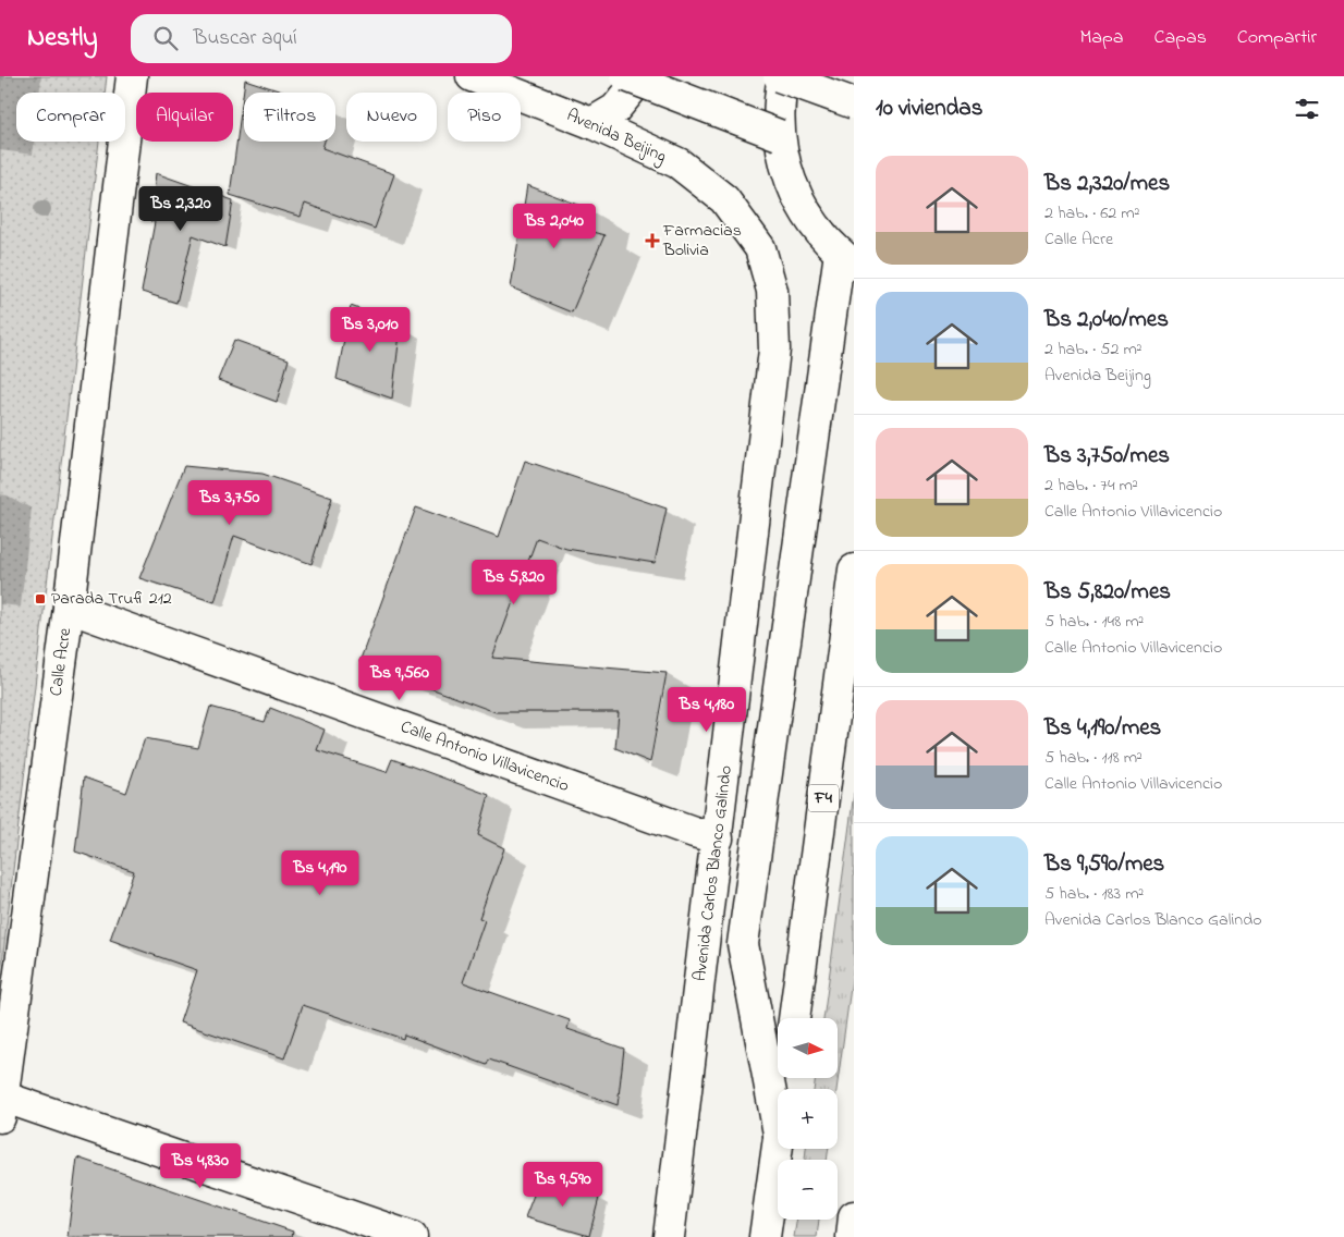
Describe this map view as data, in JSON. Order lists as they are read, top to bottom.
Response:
{
  "streets": {
    "main road": [
      "Avenida Beijing",
      "Calle Acre",
      "Calle Antonio Villavicencio",
      "F4",
      "Avenida Carlos Blanco Galindo"
    ]
  },
  "crossings": [
    ["Avenida Beijing", "Avenida Carlos Blanco Galindo"],
    ["Calle Acre", "Calle Antonio Villavicencio"],
    ["Calle Antonio Villavicencio", "Avenida Carlos Blanco Galindo"]
  ],
  "places": {
    "health": ["Farmacias Bolivia"],
    "transit": ["Parada Trufi 212"]
  },
  "north": "right",
  "page": {
    "header": "Nestly",
    "search": "Buscar aquí",
    "nav": ["Mapa", "Capas", "Compartir"],
    "heading": "10 viviendas",
    "chip": [
      "Comprar",
      "Alquilar",
      "Filtros",
      "Nuevo",
      "Piso"
    ],
    "list": [
      {
        "name": "Bs 2,320/mes",
        "note": "2 hab. · 62 m² · Calle Acre"
      },
      {
        "name": "Bs 2,040/mes",
        "note": "2 hab. · 52 m² · Avenida Beijing"
      },
      {
        "name": "Bs 3,750/mes",
        "note": "2 hab. · 74 m² · Calle Antonio Villavicencio"
      },
      {
        "name": "Bs 5,820/mes",
        "note": "5 hab. · 148 m² · Calle Antonio Villavicencio"
      },
      {
        "name": "Bs 4,190/mes",
        "note": "5 hab. · 118 m² · Calle Antonio Villavicencio"
      },
      {
        "name": "Bs 9,590/mes",
        "note": "5 hab. · 183 m² · Avenida Carlos Blanco Galindo"
      }
    ],
    "price": [
      "Bs 2,320",
      "Bs 2,040",
      "Bs 3,010",
      "Bs 3,750",
      "Bs 5,820",
      "Bs 9,560",
      "Bs 4,180",
      "Bs 4,190",
      "Bs 4,830",
      "Bs 9,590"
    ],
    "map_buttons": ["+", "−"]
  }
}
